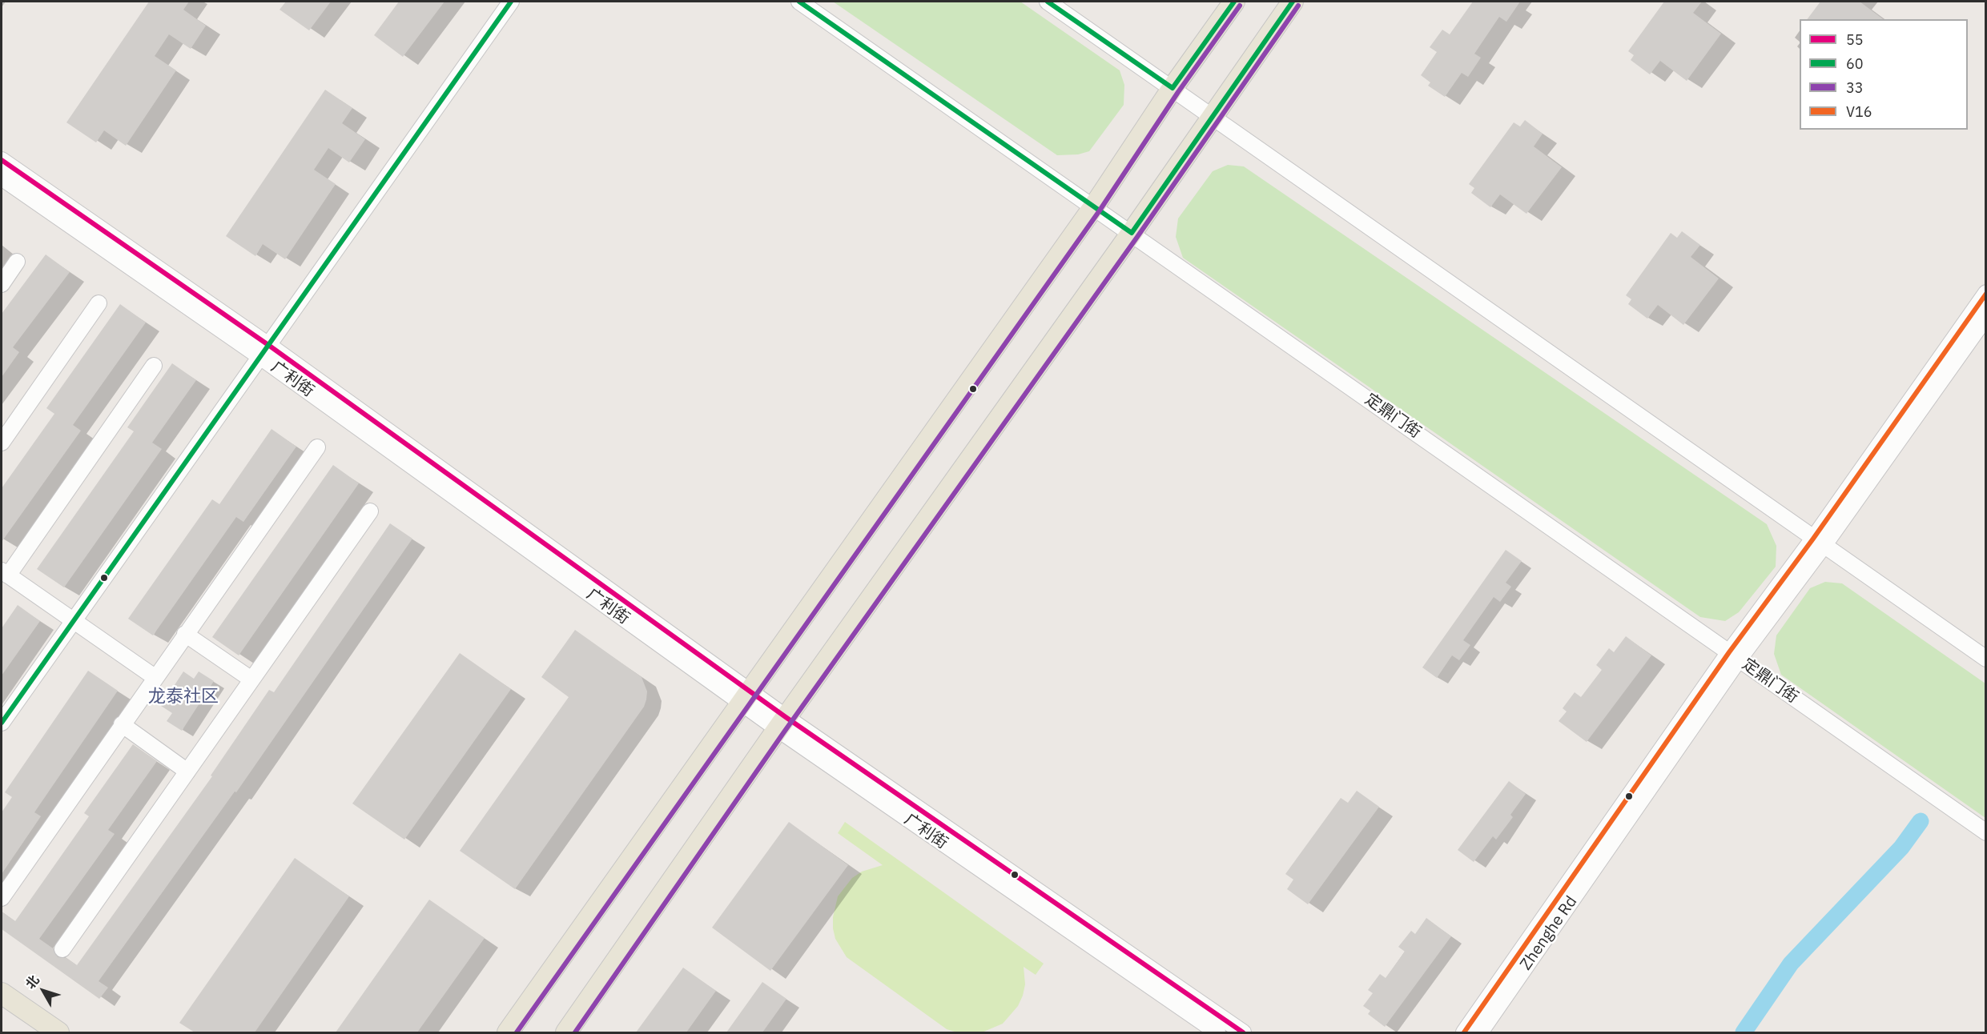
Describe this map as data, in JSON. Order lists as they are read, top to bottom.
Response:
{
  "streets": {
    "street": ["广利街", "定鼎门街", "Zhenghe Rd"]
  },
  "crossings": [
    ["定鼎门街", "Zhenghe Rd"]
  ],
  "districts": ["龙泰社区"],
  "lines": [
    "transit line 60",
    "transit line 33",
    "transit line 55",
    "transit line V16"
  ],
  "legend": [
    "55",
    "60",
    "33",
    "V16"
  ],
  "north": "top left"
}
